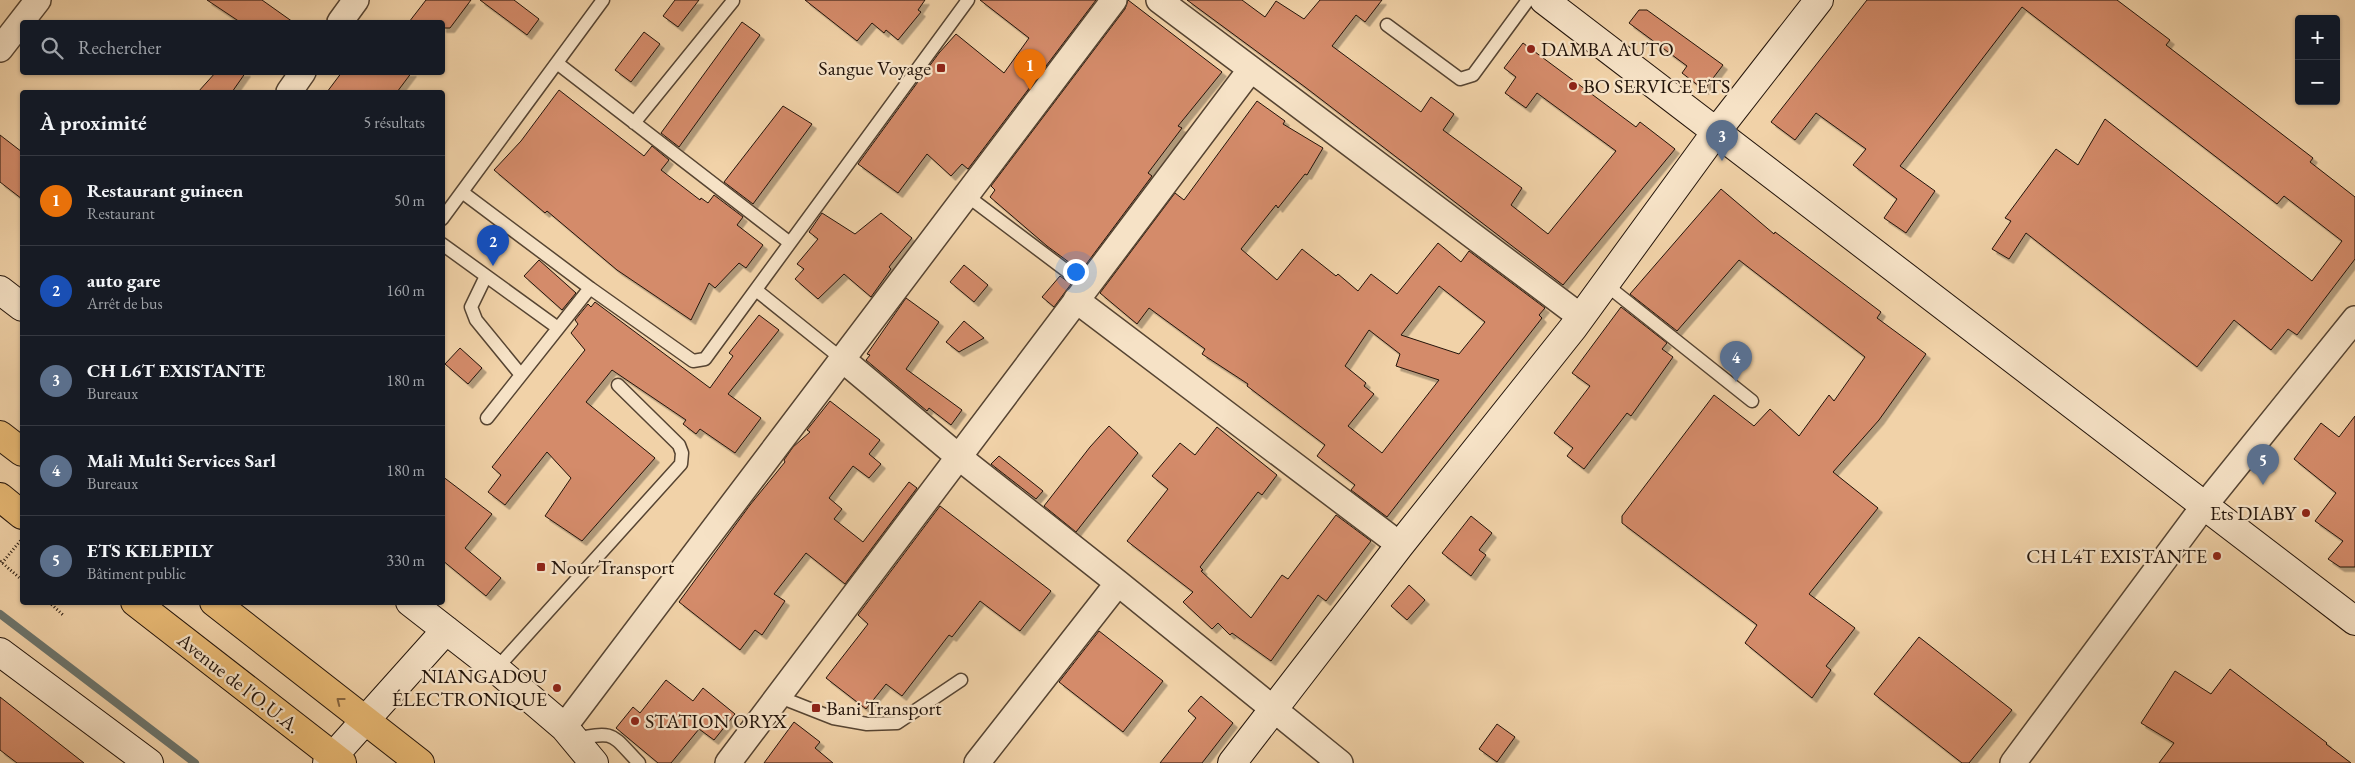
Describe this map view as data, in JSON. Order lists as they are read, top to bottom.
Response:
{
  "streets": {
    "highway": ["Avenue de l'O.U.A."]
  },
  "places": {
    "other": [
      "DAMBA AUTO",
      "BO SERVICE ETS",
      "Ets DIABY",
      "CH L4T EXISTANTE",
      "NIANGADOU ÉLECTRONIQUE",
      "STATION ORYX"
    ],
    "transit": ["Sangue Voyage", "Nour Transport", "Bani Transport"]
  },
  "page": {
    "map_buttons": ["+", "−"],
    "search": "Rechercher",
    "pins": [
      "1",
      "3",
      "2",
      "4",
      "5"
    ],
    "heading": ["À proximité", "5 résultats"],
    "list": [
      {
        "mark": "1",
        "name": "Restaurant guineen",
        "note": "Restaurant",
        "value": "50 m"
      },
      {
        "mark": "2",
        "name": "auto gare",
        "note": "Arrêt de bus",
        "value": "160 m"
      },
      {
        "mark": "3",
        "name": "CH L6T EXISTANTE",
        "note": "Bureaux",
        "value": "180 m"
      },
      {
        "mark": "4",
        "name": "Mali Multi Services Sarl",
        "note": "Bureaux",
        "value": "180 m"
      },
      {
        "mark": "5",
        "name": "ETS KELEPILY",
        "note": "Bâtiment public",
        "value": "330 m"
      }
    ]
  }
}
